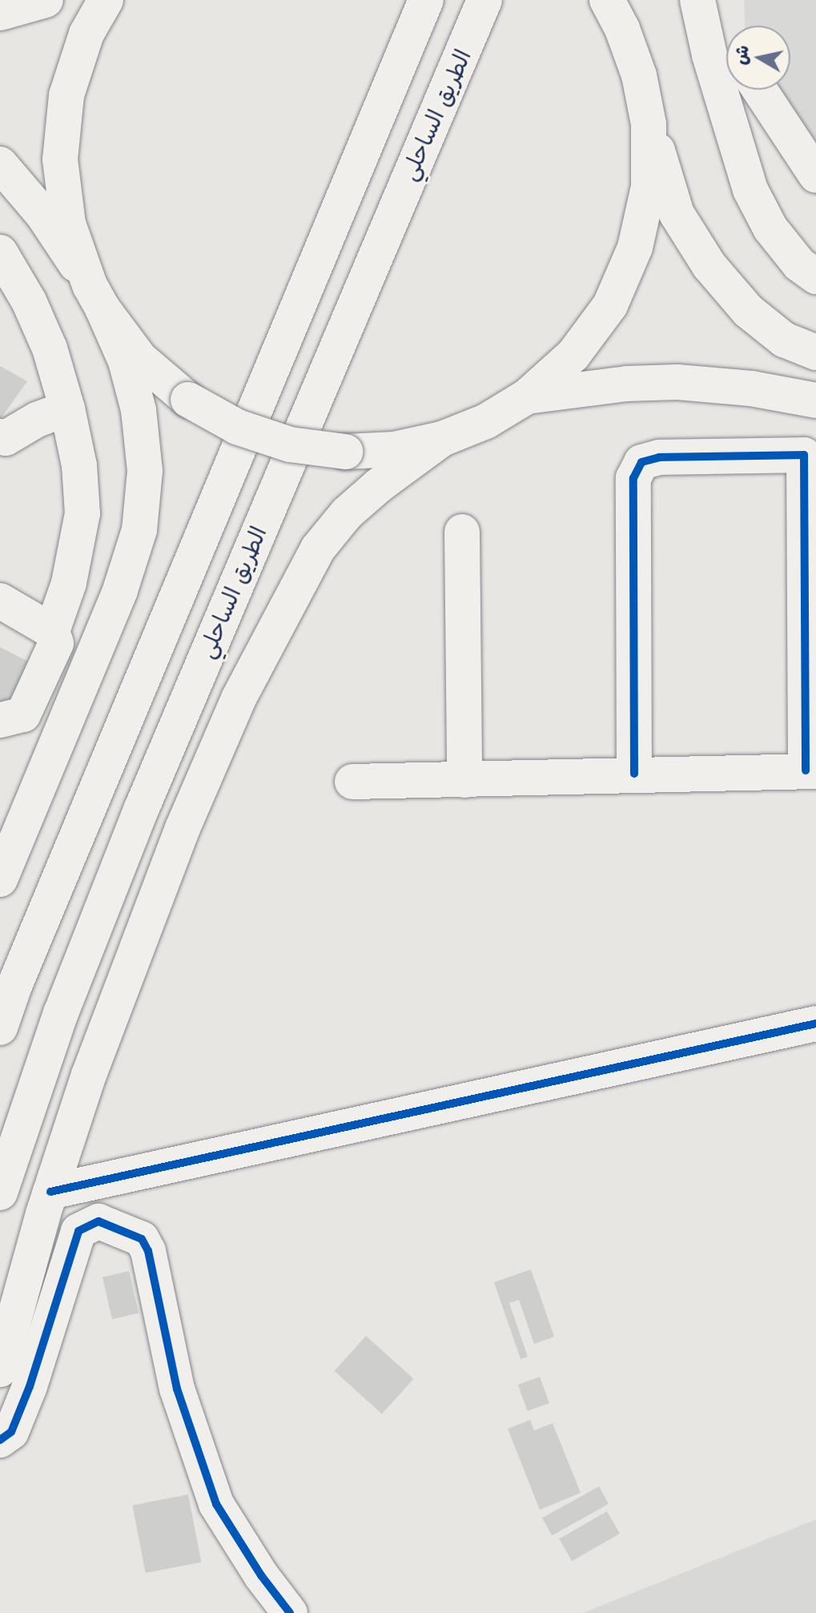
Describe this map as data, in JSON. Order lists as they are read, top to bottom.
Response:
{
  "streets": {
    "main road": ["الطريق الساحلي"]
  },
  "north": "left"
}
